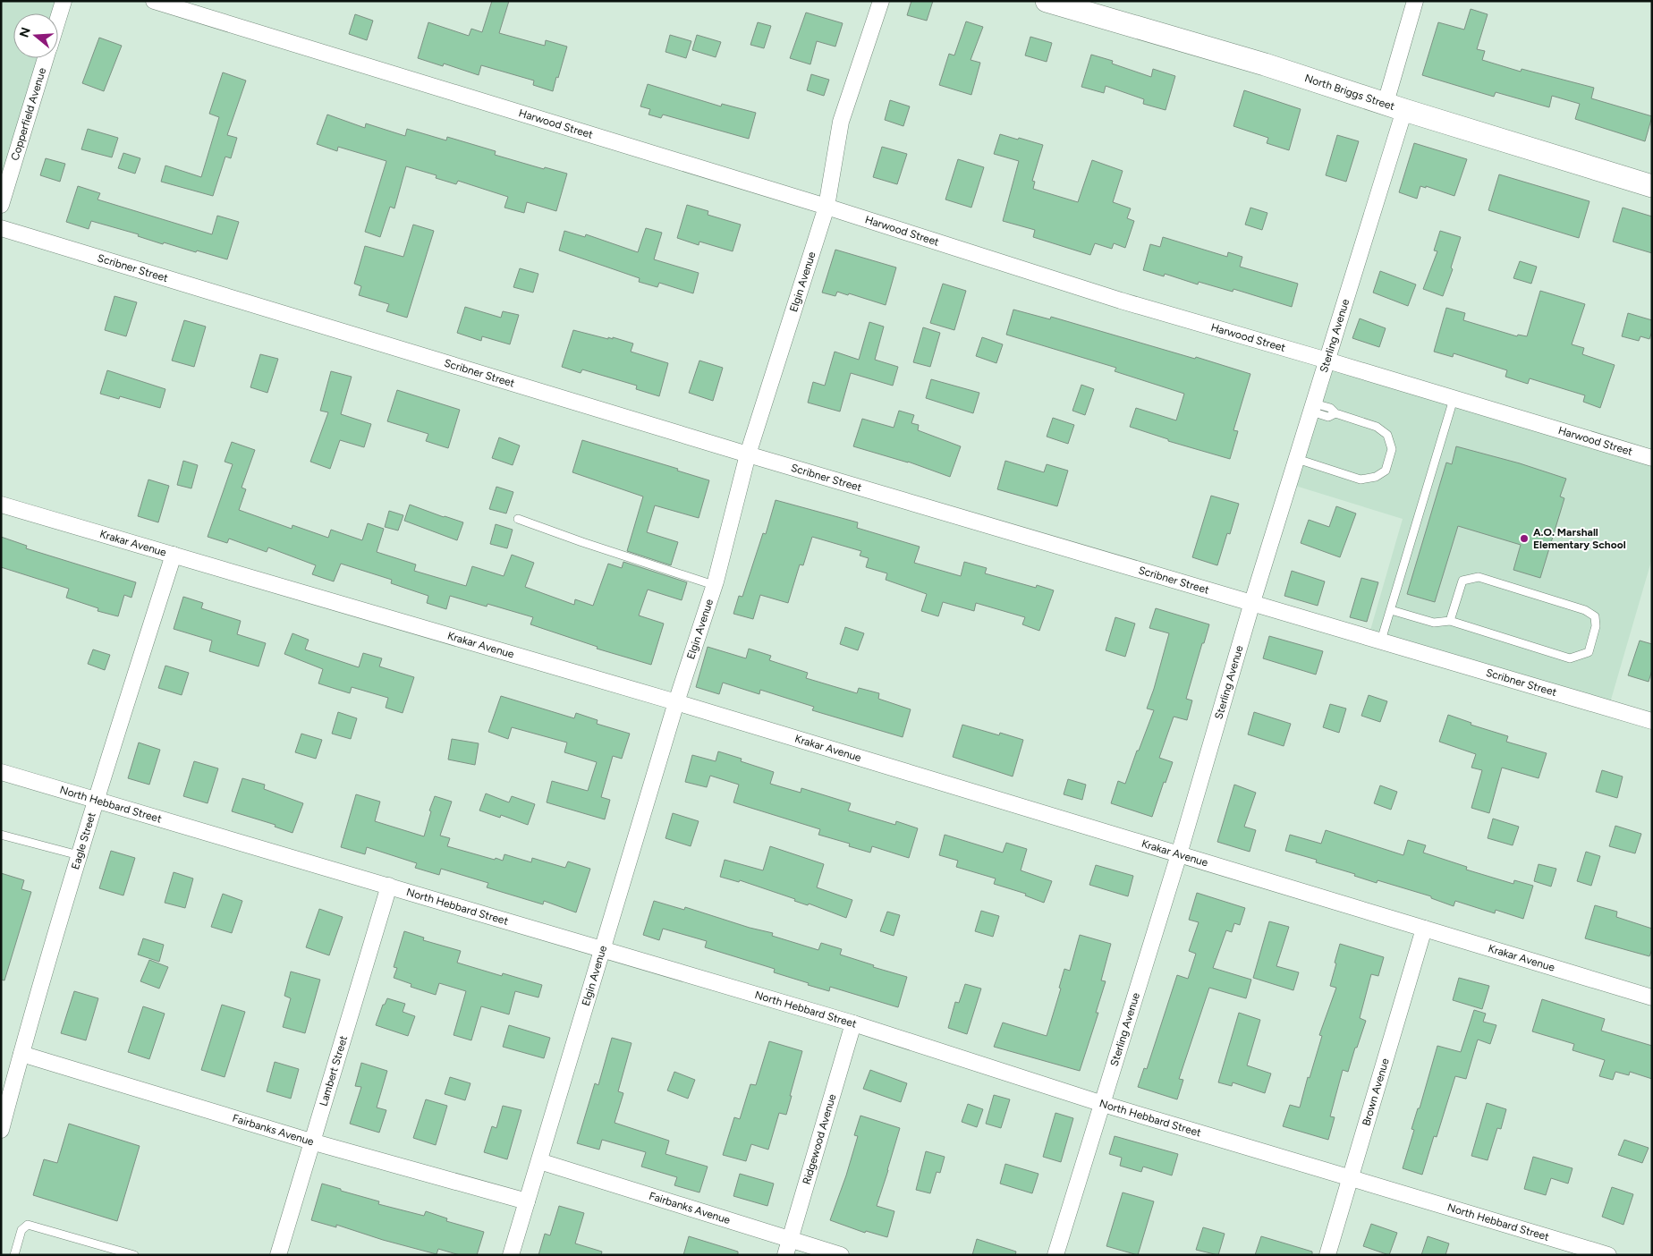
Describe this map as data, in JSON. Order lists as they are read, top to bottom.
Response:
{
  "streets": {
    "street": [
      "North Briggs Street",
      "Copperfield Avenue",
      "Harwood Street",
      "Scribner Street",
      "Elgin Avenue",
      "Sterling Avenue",
      "Krakar Avenue",
      "North Hebbard Street",
      "Eagle Street",
      "Lambert Street",
      "Brown Avenue",
      "Fairbanks Avenue",
      "Ridgewood Avenue"
    ]
  },
  "crossings": [
    ["North Briggs Street", "Sterling Avenue"],
    ["Harwood Street", "Elgin Avenue"],
    ["Harwood Street", "Sterling Avenue"],
    ["Scribner Street", "Elgin Avenue"],
    ["Scribner Street", "Sterling Avenue"],
    ["Elgin Avenue", "Krakar Avenue"],
    ["Elgin Avenue", "North Hebbard Street"],
    ["Elgin Avenue", "Fairbanks Avenue"],
    ["Sterling Avenue", "Krakar Avenue"],
    ["Sterling Avenue", "North Hebbard Street"],
    ["Krakar Avenue", "Eagle Street"],
    ["Krakar Avenue", "Brown Avenue"],
    ["North Hebbard Street", "Eagle Street"],
    ["North Hebbard Street", "Lambert Street"],
    ["North Hebbard Street", "Brown Avenue"],
    ["North Hebbard Street", "Ridgewood Avenue"],
    ["Eagle Street", "Fairbanks Avenue"],
    ["Lambert Street", "Fairbanks Avenue"],
    ["Fairbanks Avenue", "Ridgewood Avenue"]
  ],
  "places": ["A.O. Marshall Elementary School"],
  "north": "left"
}
